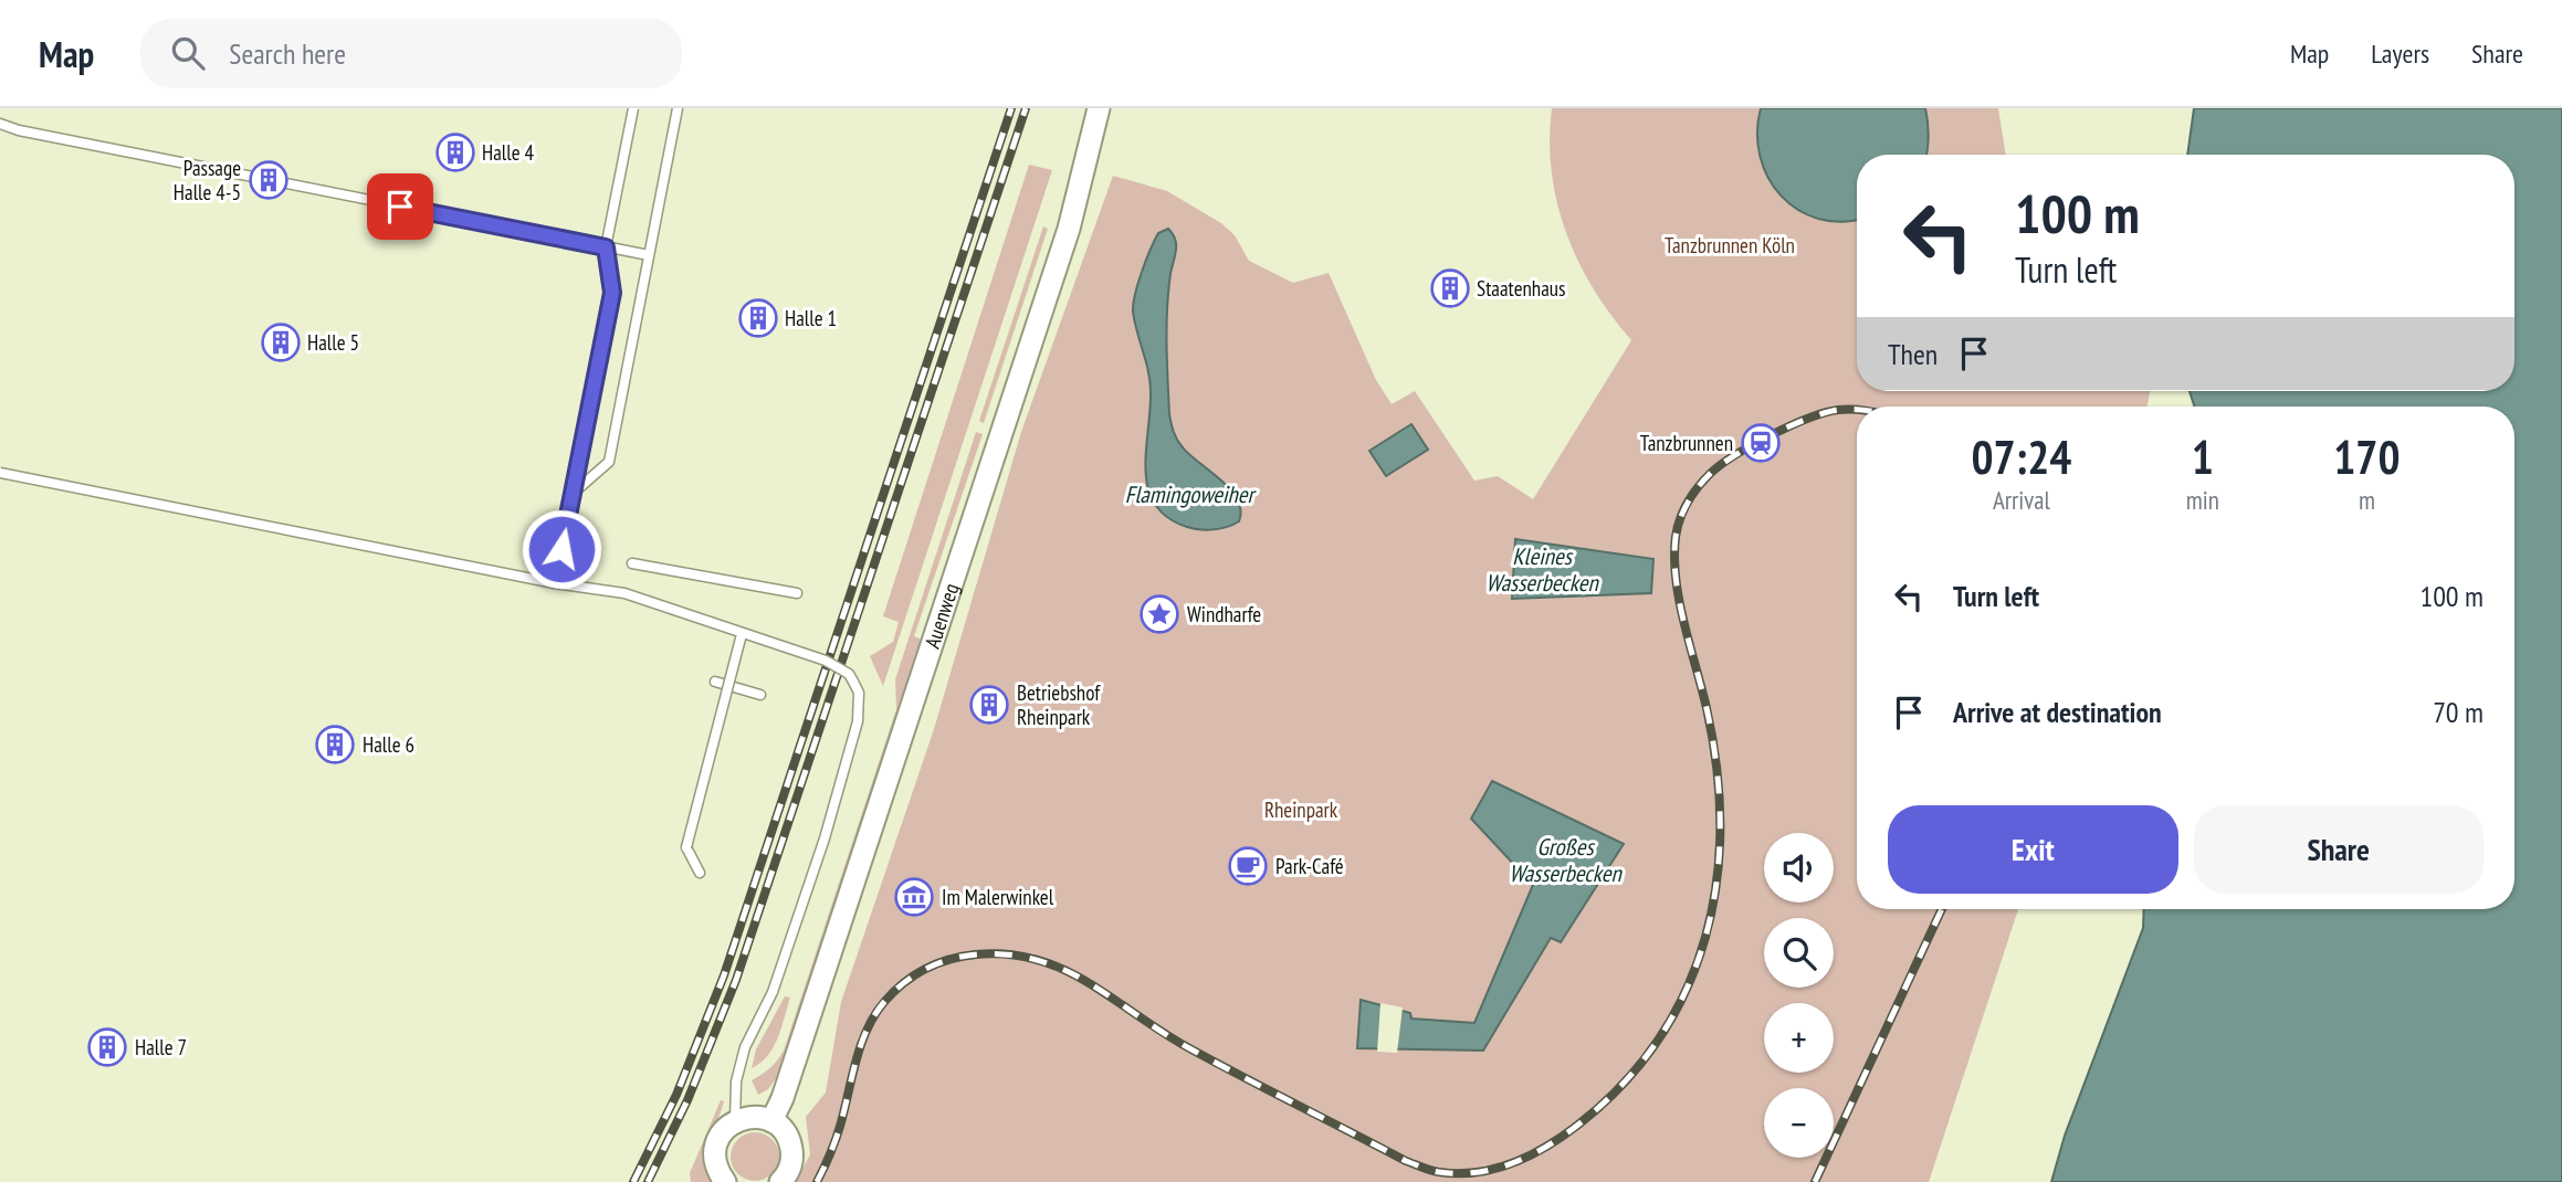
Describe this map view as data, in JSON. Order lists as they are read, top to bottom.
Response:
{
  "streets": {
    "street": ["Auenweg"]
  },
  "water": ["Flamingoweiher", "Kleines Wasserbecken", "Großes Wasserbecken"],
  "parks": ["Tanzbrunnen Köln", "Rheinpark"],
  "places": {
    "building": [
      "Halle 4",
      "Passage Halle 4-5",
      "Staatenhaus",
      "Halle 1",
      "Halle 5",
      "Betriebshof Rheinpark",
      "Halle 6",
      "Halle 7"
    ],
    "station": ["Tanzbrunnen"],
    "place": ["Windharfe"],
    "cafe": ["Park-Café"],
    "museum": ["Im Malerwinkel"]
  },
  "page": {
    "header": "Map",
    "search": "Search here",
    "nav": ["Map", "Layers", "Share"],
    "turn": ["100 m", "Turn left"],
    "then": "Then",
    "eta": [
      "07:24",
      "Arrival",
      "1",
      "min",
      "170",
      "m"
    ],
    "list": [
      {
        "name": "Turn left",
        "value": "100 m"
      },
      {
        "name": "Arrive at destination",
        "value": "70 m"
      }
    ],
    "buttons": ["Exit", "Share"],
    "map_buttons": ["+", "−"]
  }
}
